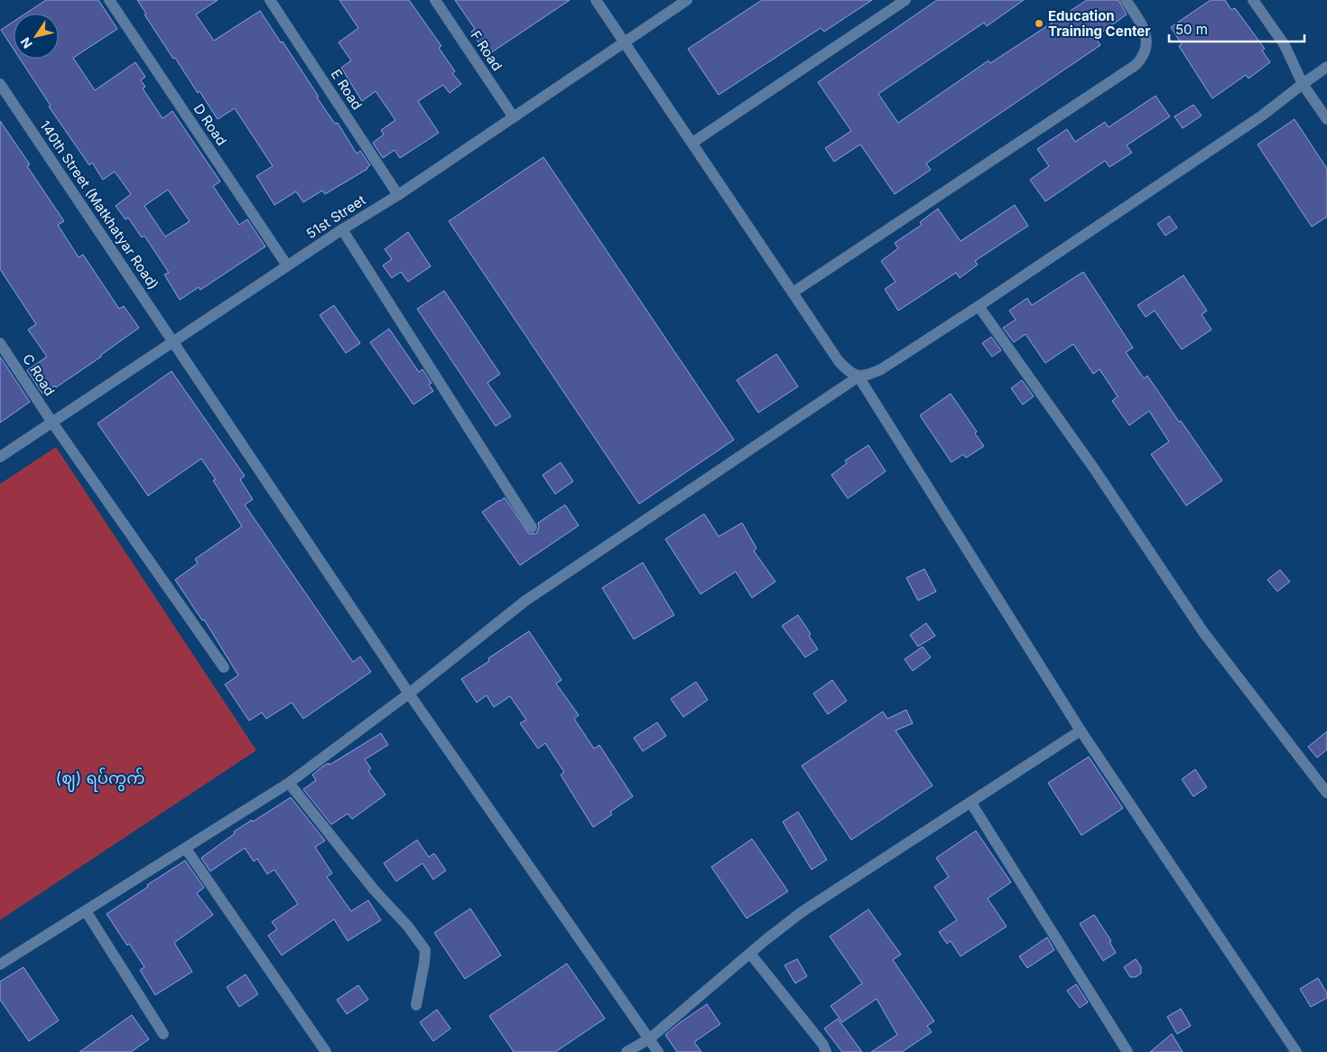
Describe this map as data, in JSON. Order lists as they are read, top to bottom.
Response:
{
  "streets": {
    "street": [
      "F Road",
      "E Road",
      "D Road",
      "140th Street (Matkhatyar Road)",
      "51st Street",
      "C Road"
    ]
  },
  "crossings": [
    ["F Road", "51st Street"],
    ["E Road", "51st Street"],
    ["D Road", "51st Street"],
    ["140th Street (Matkhatyar Road)", "51st Street"],
    ["51st Street", "C Road"]
  ],
  "districts": ["(ဈ) ရပ်ကွက်"],
  "places": ["Education Training Center"],
  "scale_bar": "50 m",
  "north": "bottom left"
}
